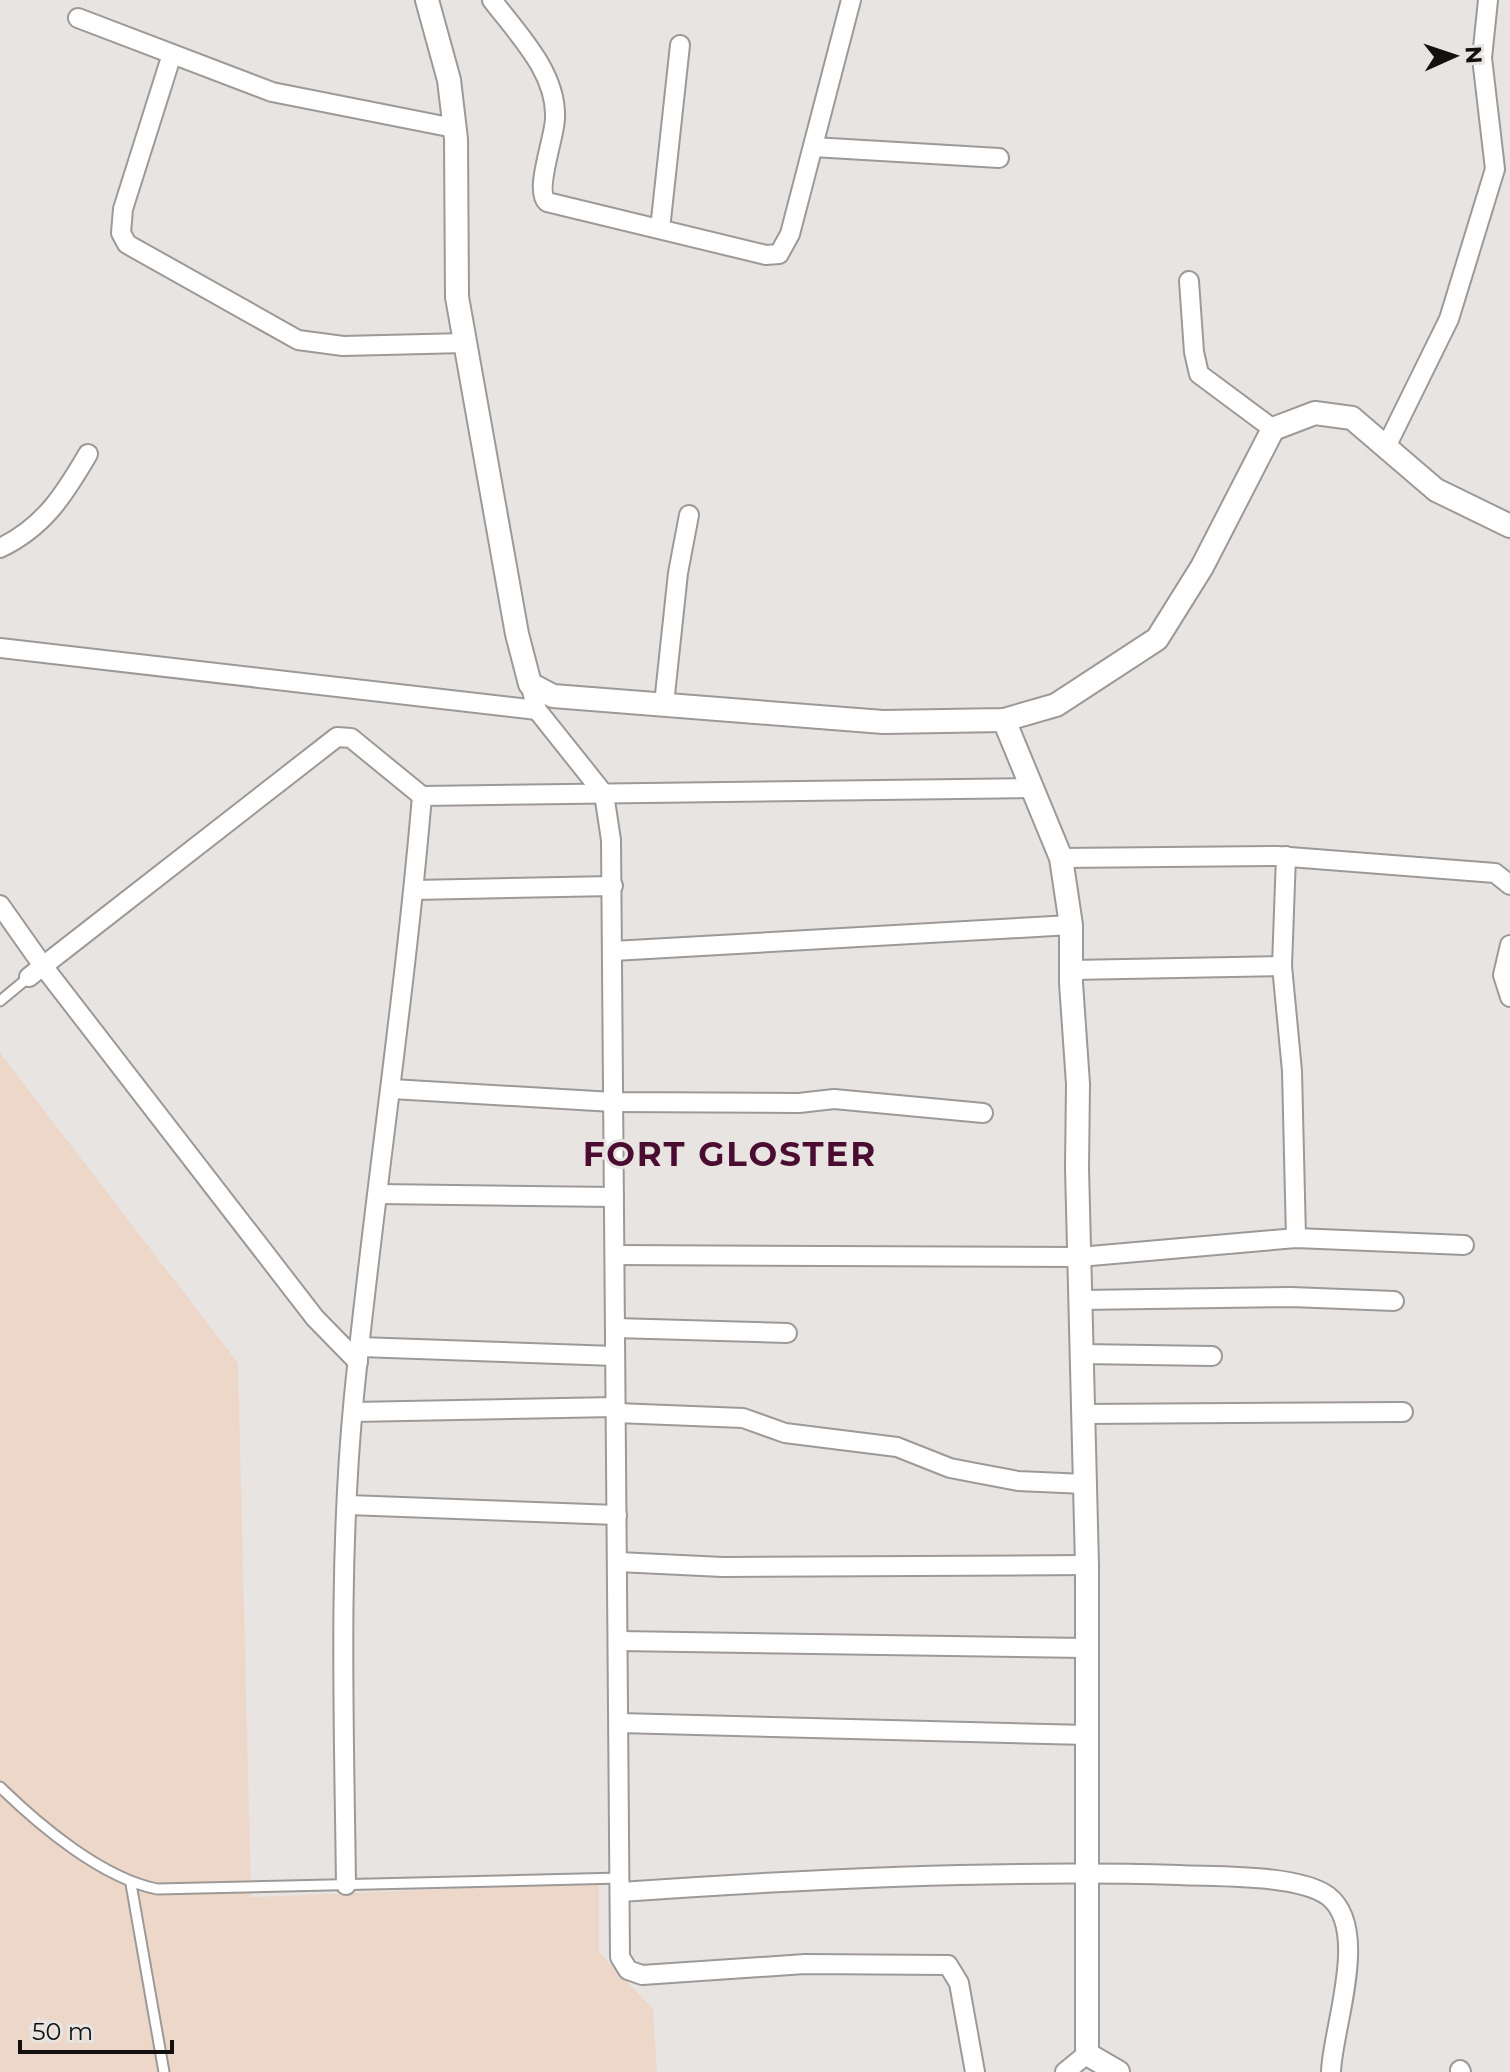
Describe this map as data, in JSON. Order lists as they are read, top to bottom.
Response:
{
  "districts": ["FORT GLOSTER"],
  "scale_bar": "50 m",
  "north": "right"
}
